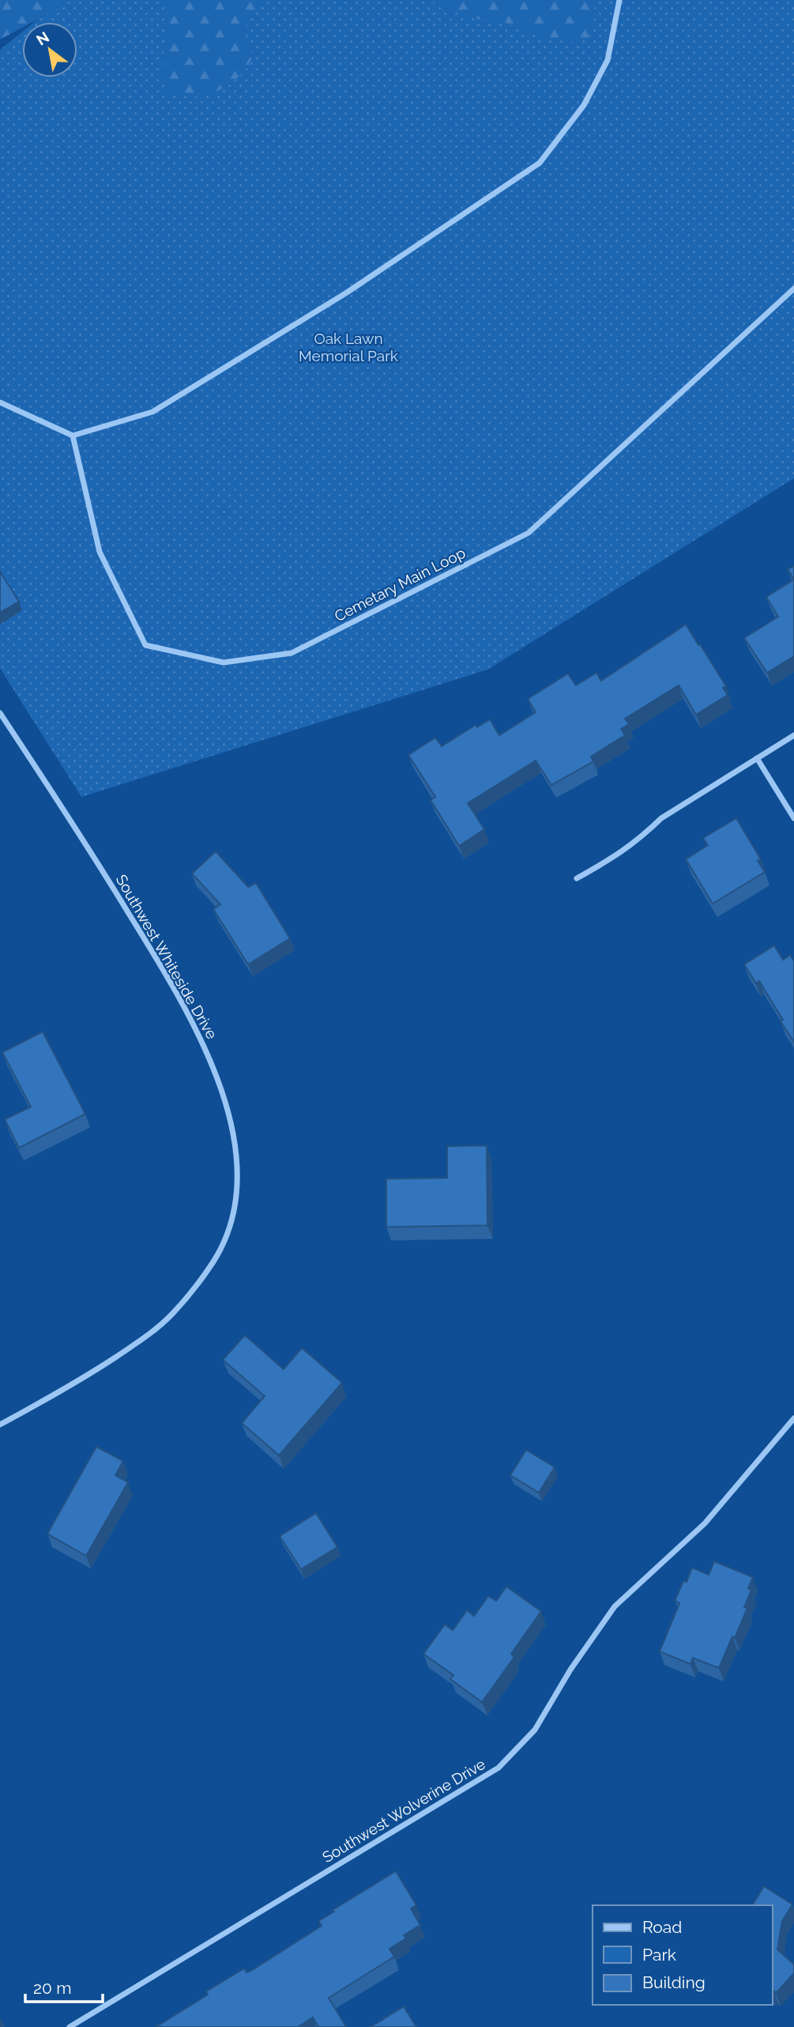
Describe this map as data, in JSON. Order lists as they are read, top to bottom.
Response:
{
  "streets": {
    "street": ["Cemetary Main Loop", "Southwest Whiteside Drive", "Southwest Wolverine Drive"]
  },
  "parks": ["Oak Lawn Memorial Park"],
  "legend": ["Road", "Park", "Building"],
  "scale_bar": "20 m",
  "north": "top left"
}
